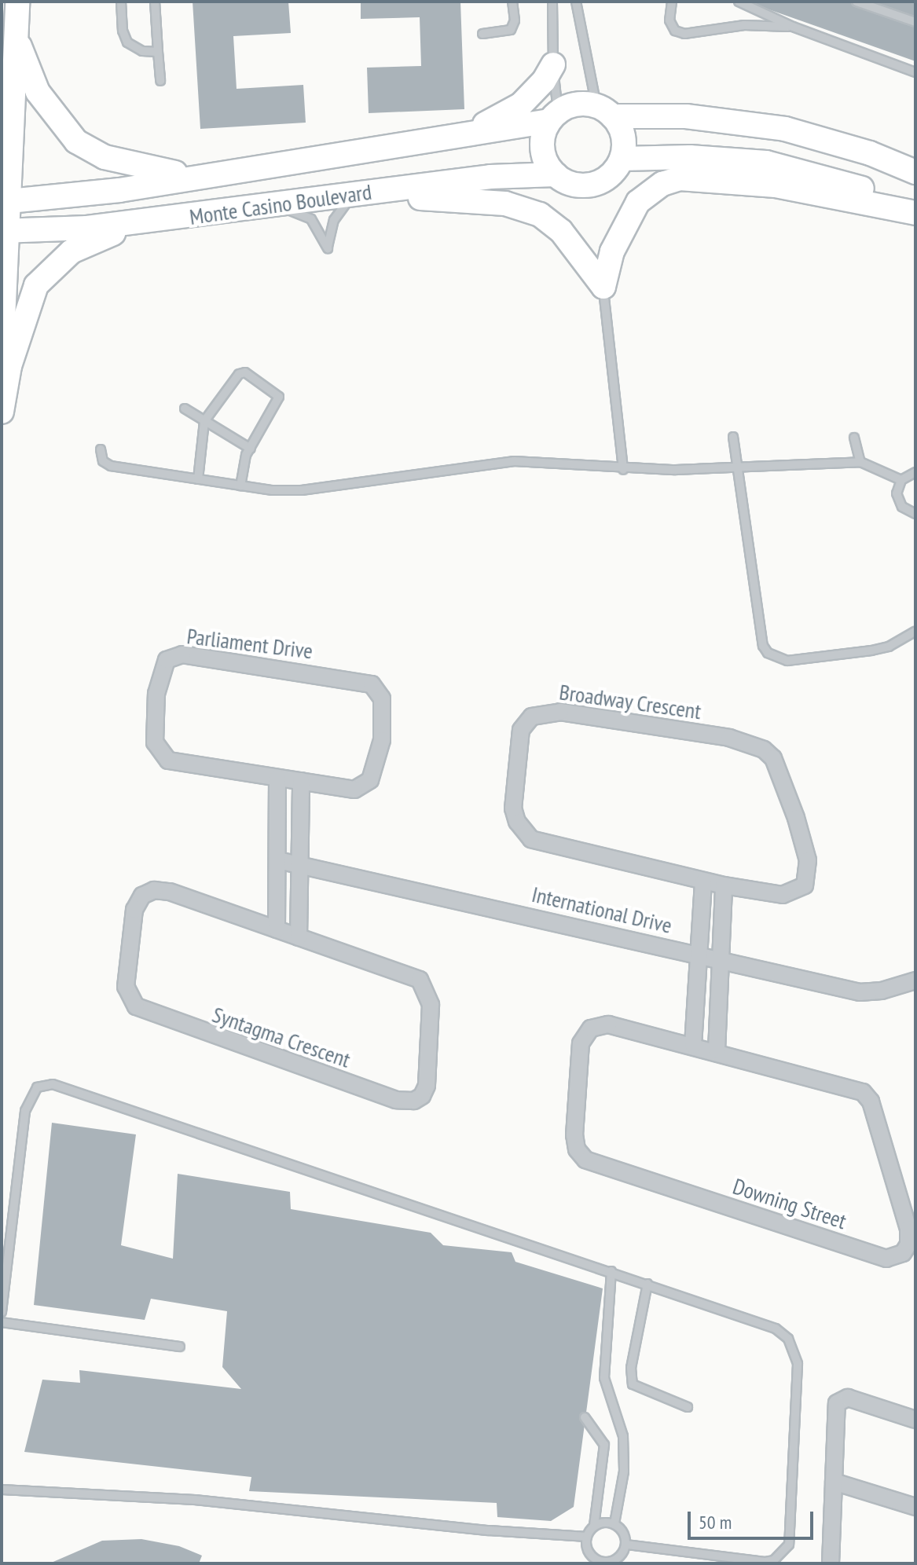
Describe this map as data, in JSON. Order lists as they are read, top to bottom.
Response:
{
  "streets": {
    "street": [
      "Monte Casino Boulevard",
      "Parliament Drive",
      "Broadway Crescent",
      "International Drive",
      "Syntagma Crescent",
      "Downing Street"
    ]
  },
  "scale_bar": "50 m"
}
